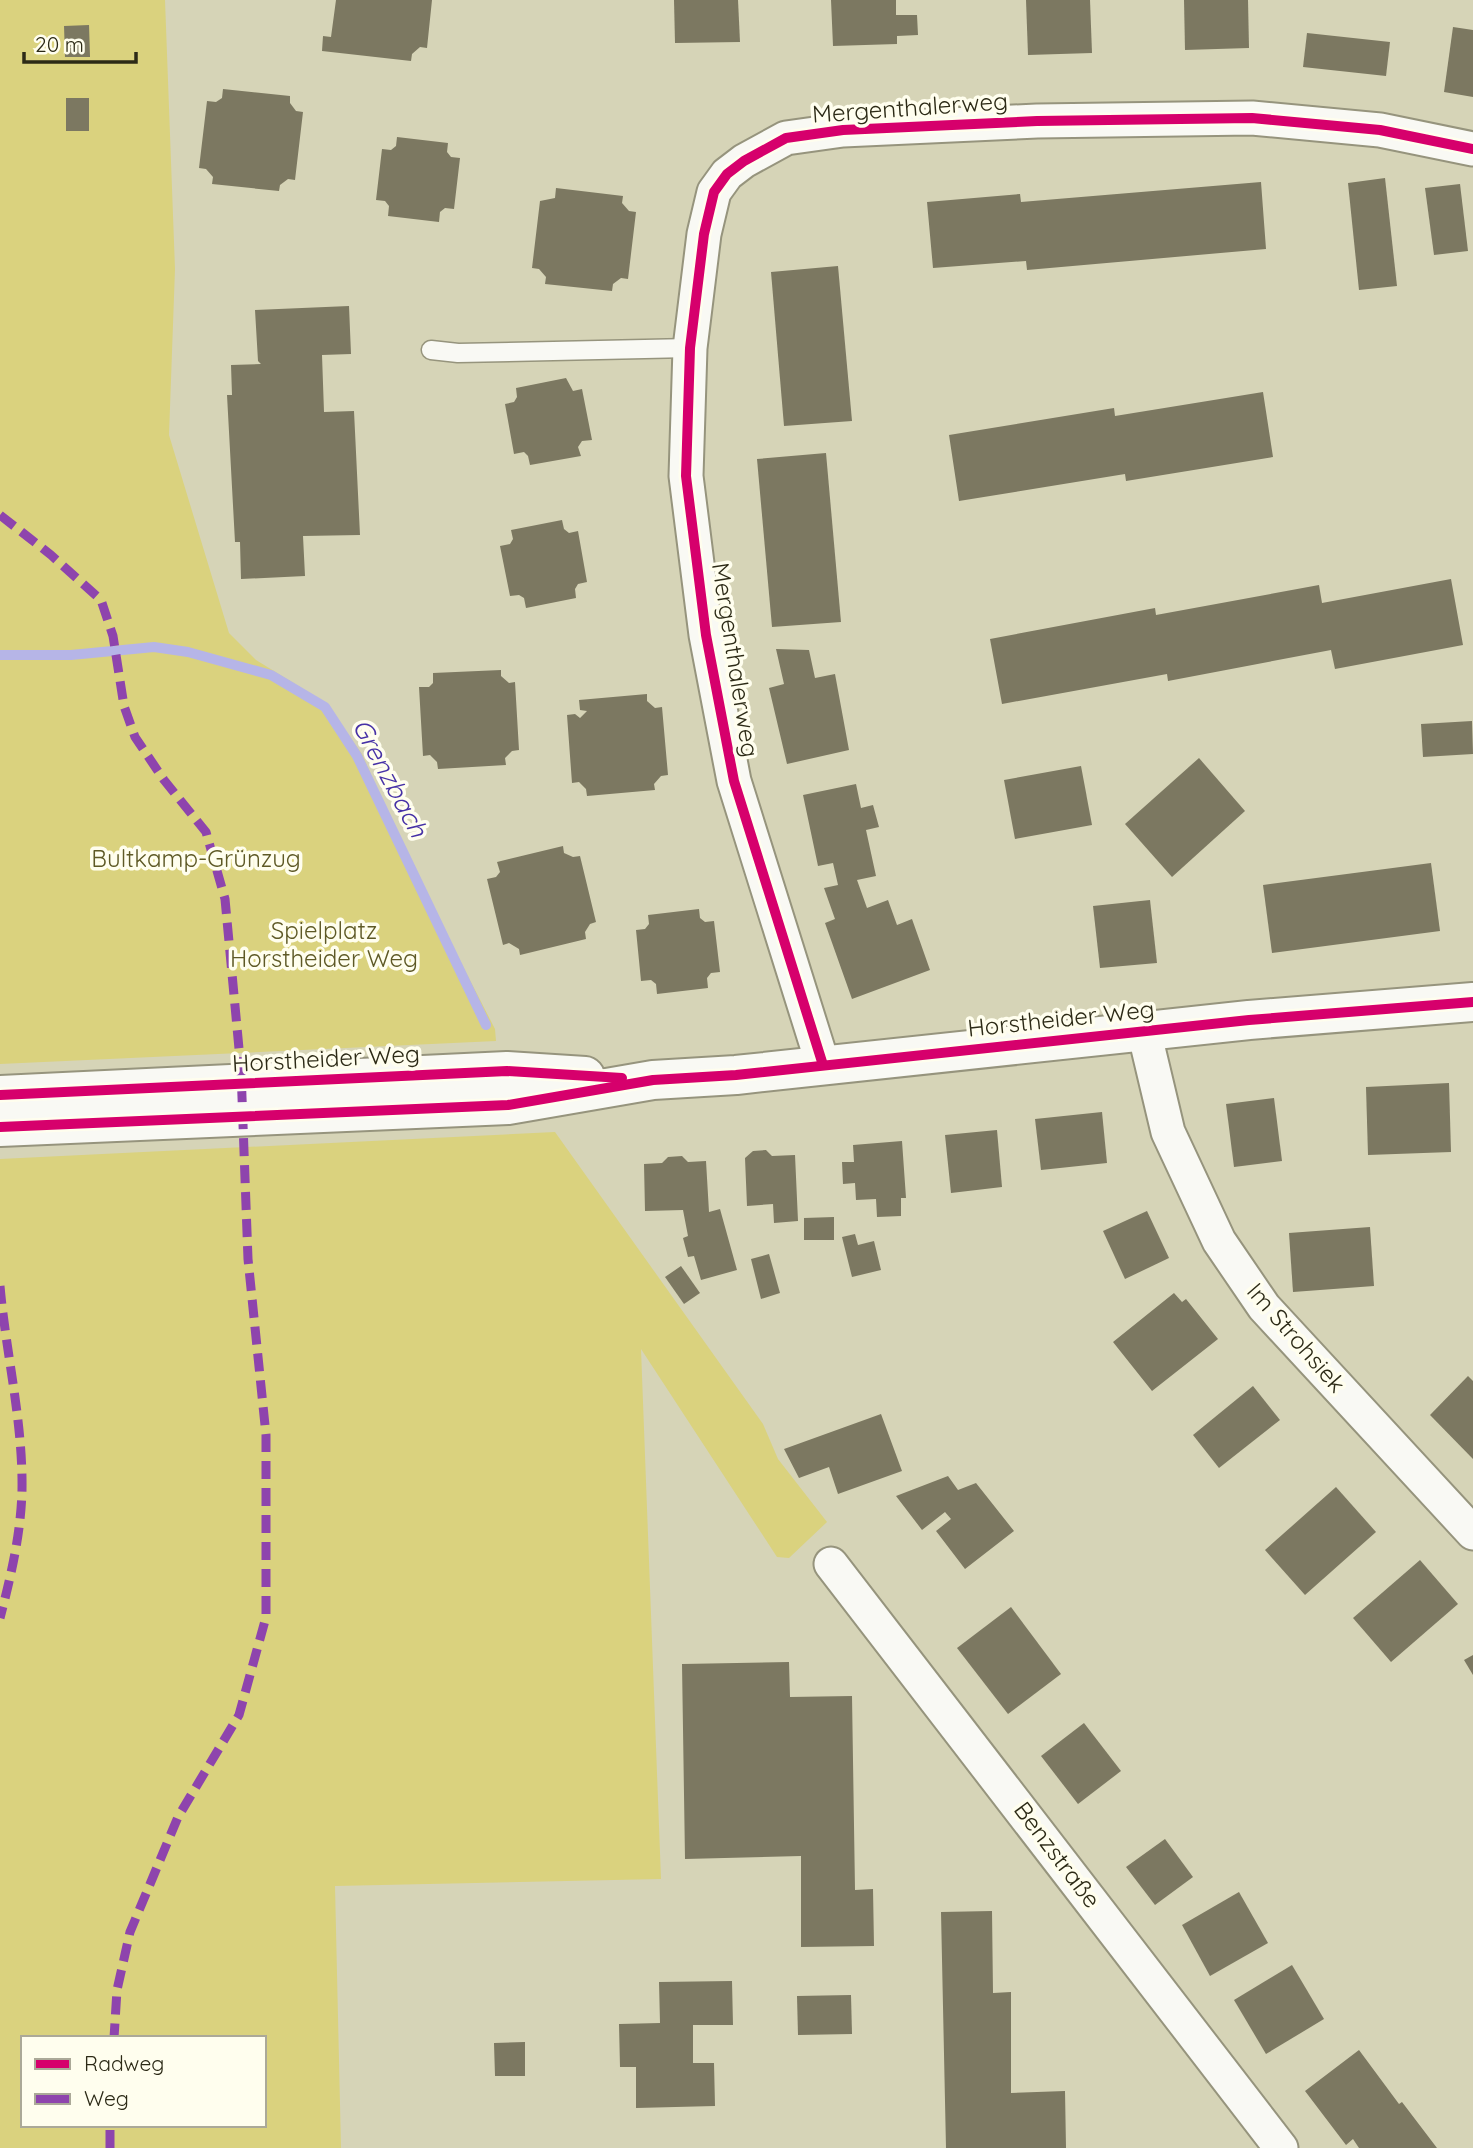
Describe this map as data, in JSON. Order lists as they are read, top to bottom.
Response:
{
  "streets": {
    "street": [
      "Mergenthalerweg",
      "Horstheider Weg",
      "Im Strohsiek",
      "Benzstraße"
    ]
  },
  "crossings": [
    ["Mergenthalerweg", "Horstheider Weg"],
    ["Horstheider Weg", "Im Strohsiek"]
  ],
  "water": ["Grenzbach"],
  "parks": ["Bultkamp-Grünzug", "Spielplatz Horstheider Weg"],
  "legend": ["Radweg", "Weg"],
  "scale_bar": "20 m"
}
